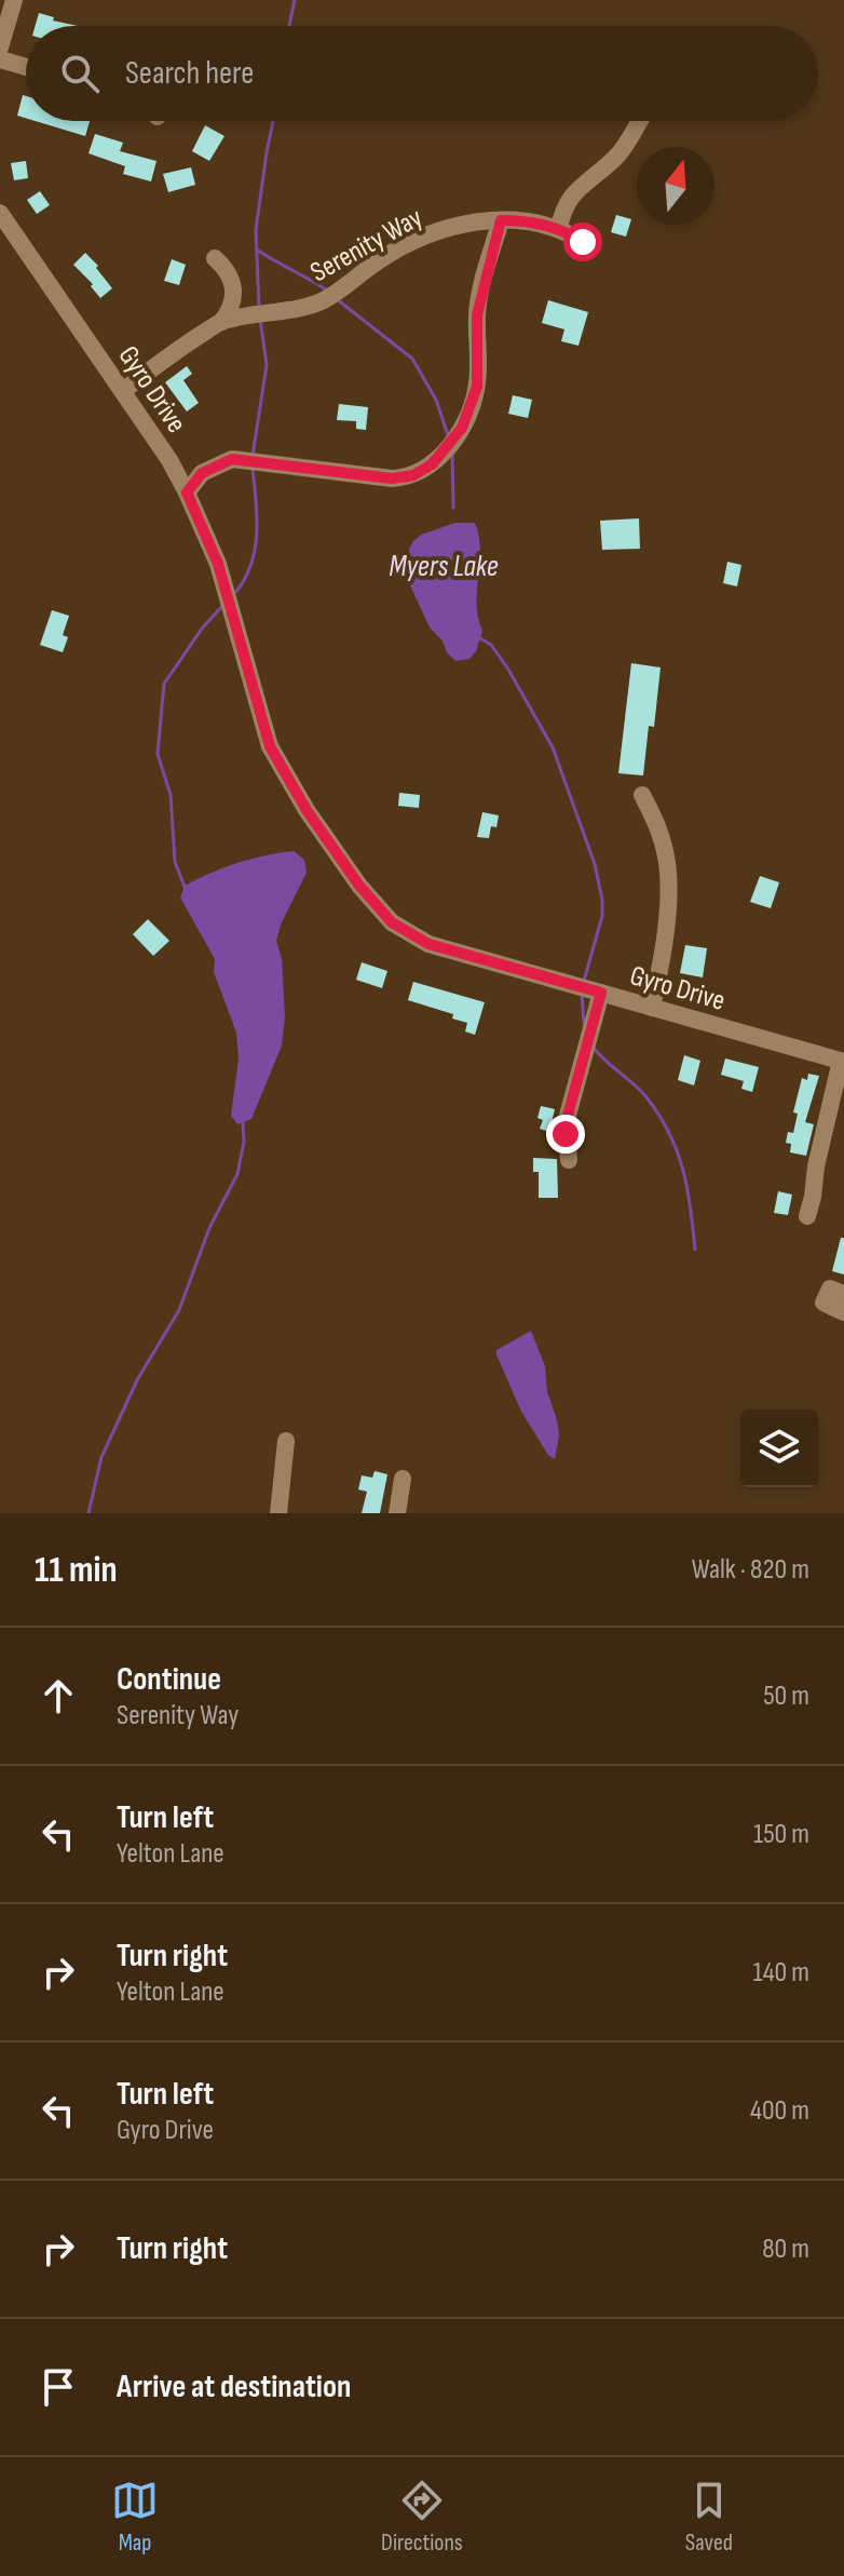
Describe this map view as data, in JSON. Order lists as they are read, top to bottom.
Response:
{
  "streets": {
    "street": ["Serenity Way", "Gyro Drive"]
  },
  "crossings": [
    ["Serenity Way", "Gyro Drive"]
  ],
  "water": ["Myers Lake"],
  "north": "top",
  "page": {
    "search": "Search here",
    "heading": ["11 min", "Walk · 820 m"],
    "list": [
      ["Continue", "Serenity Way", "50 m"],
      ["Turn left", "Yelton Lane", "150 m"],
      ["Turn right", "Yelton Lane", "140 m"],
      ["Turn left", "Gyro Drive", "400 m"],
      ["Turn right", "80 m"],
      "Arrive at destination"
    ],
    "nav": ["Map", "Directions", "Saved"]
  }
}
